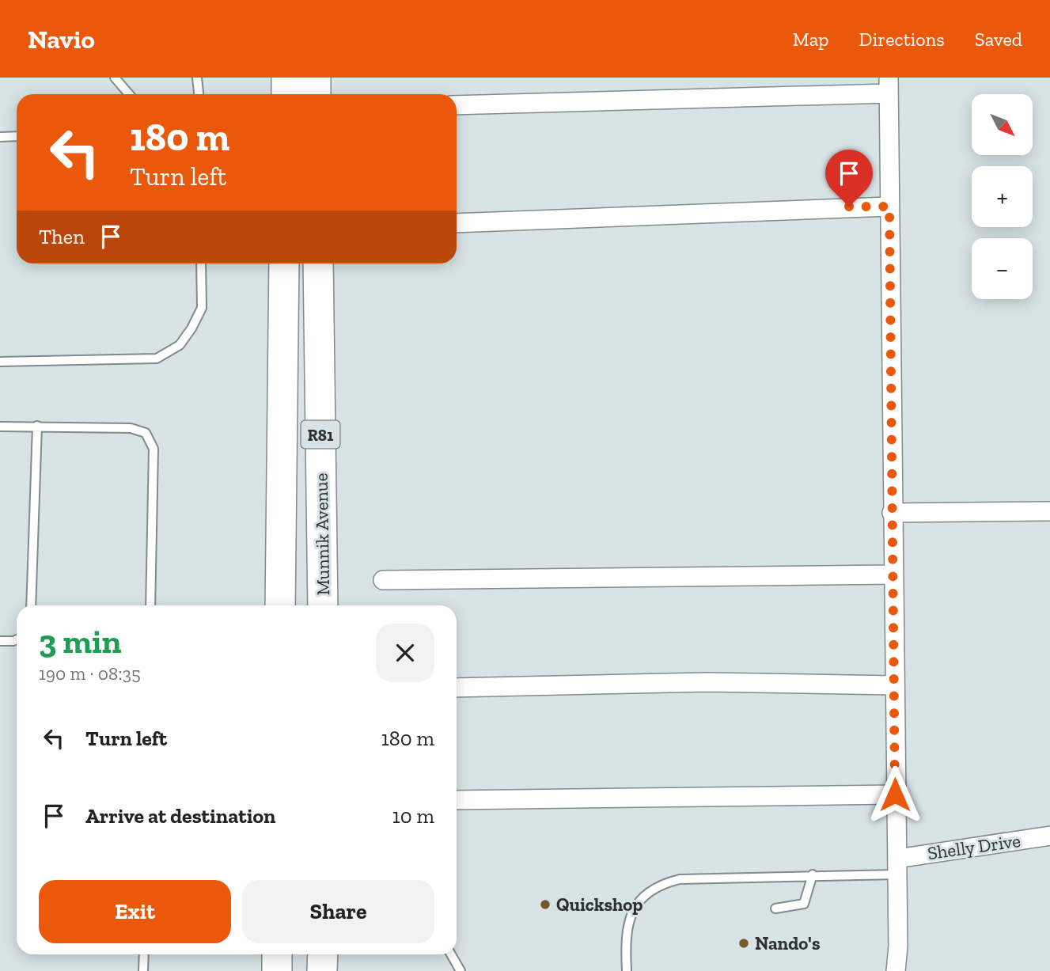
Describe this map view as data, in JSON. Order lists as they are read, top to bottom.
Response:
{
  "streets": {
    "main road": ["R81", "Munnik Avenue"],
    "street": ["Shelly Drive"]
  },
  "places": ["Quickshop", "Nando's"],
  "north": "bottom right",
  "page": {
    "header": "Navio",
    "nav": ["Map", "Directions", "Saved"],
    "map_buttons": ["+", "−"],
    "turn": ["180 m", "Turn left"],
    "then": "Then",
    "heading": ["3 min", "190 m · 08:35"],
    "list": [
      {
        "name": "Turn left",
        "value": "180 m"
      },
      {
        "name": "Arrive at destination",
        "value": "10 m"
      }
    ],
    "buttons": ["Exit", "Share"]
  }
}
